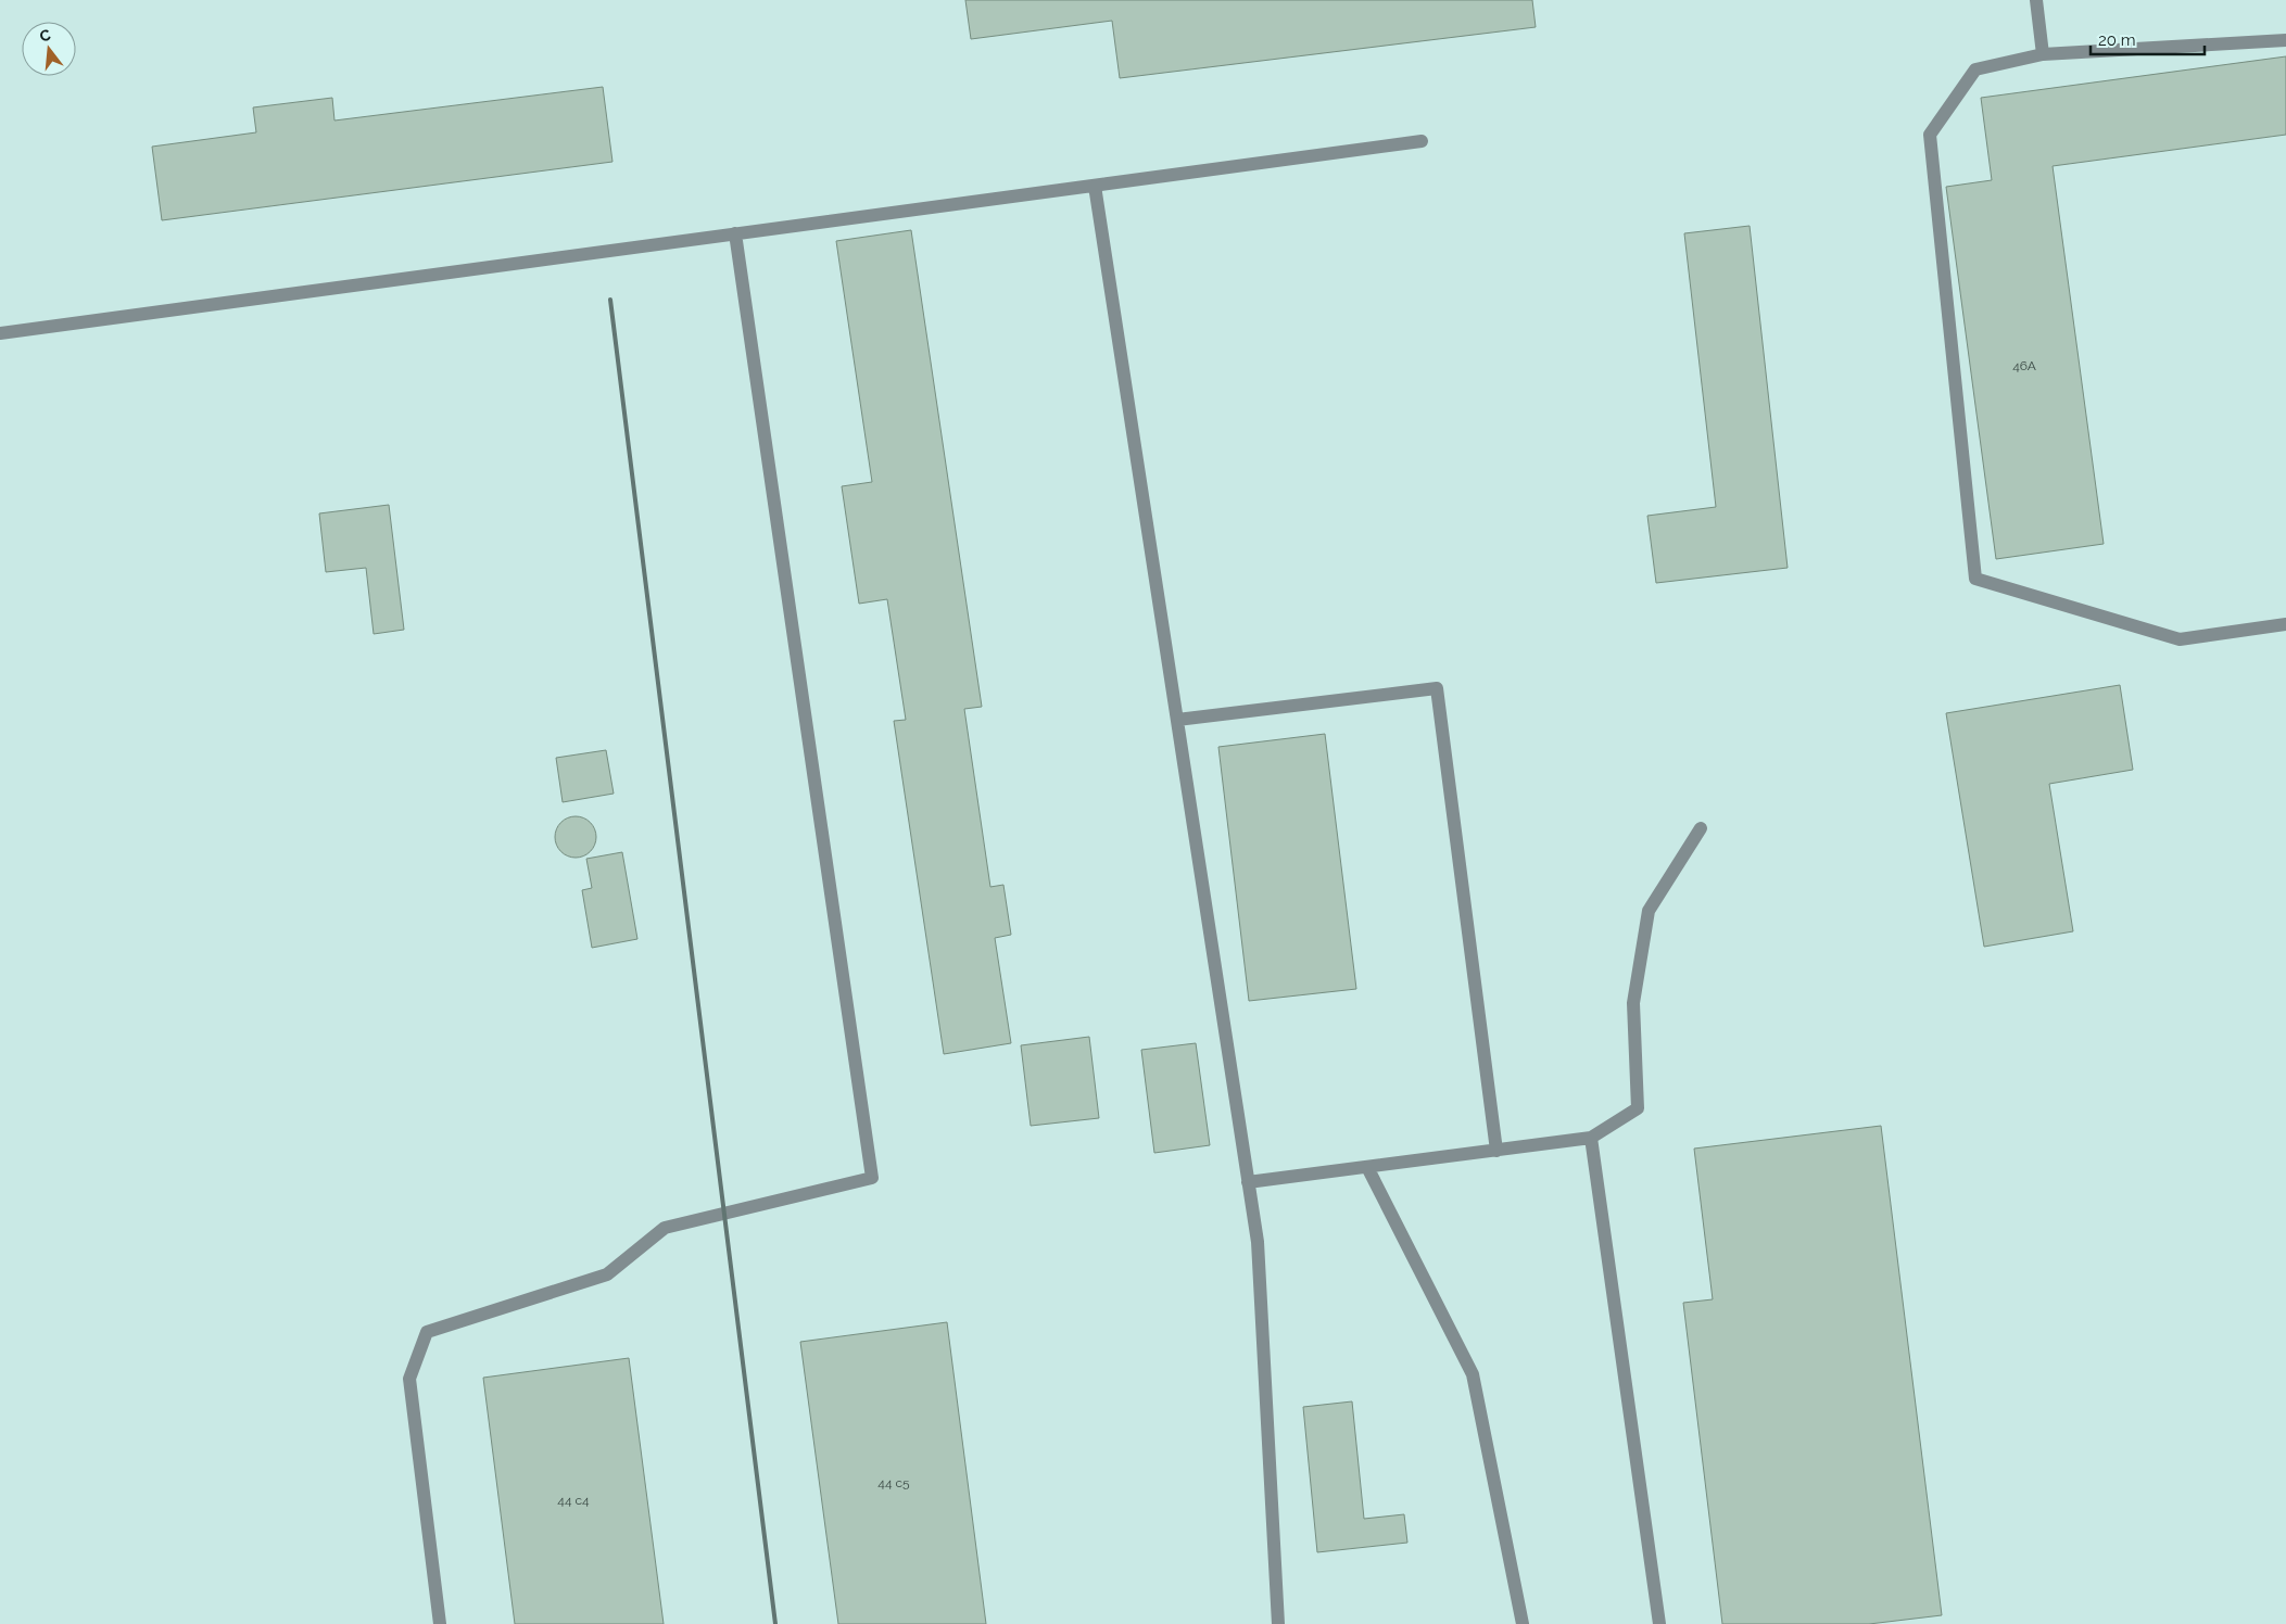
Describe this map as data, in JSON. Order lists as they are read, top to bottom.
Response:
{
  "house_numbers": ["46А", "44 с5", "44 с4"],
  "scale_bar": "20 m",
  "north": "top"
}
